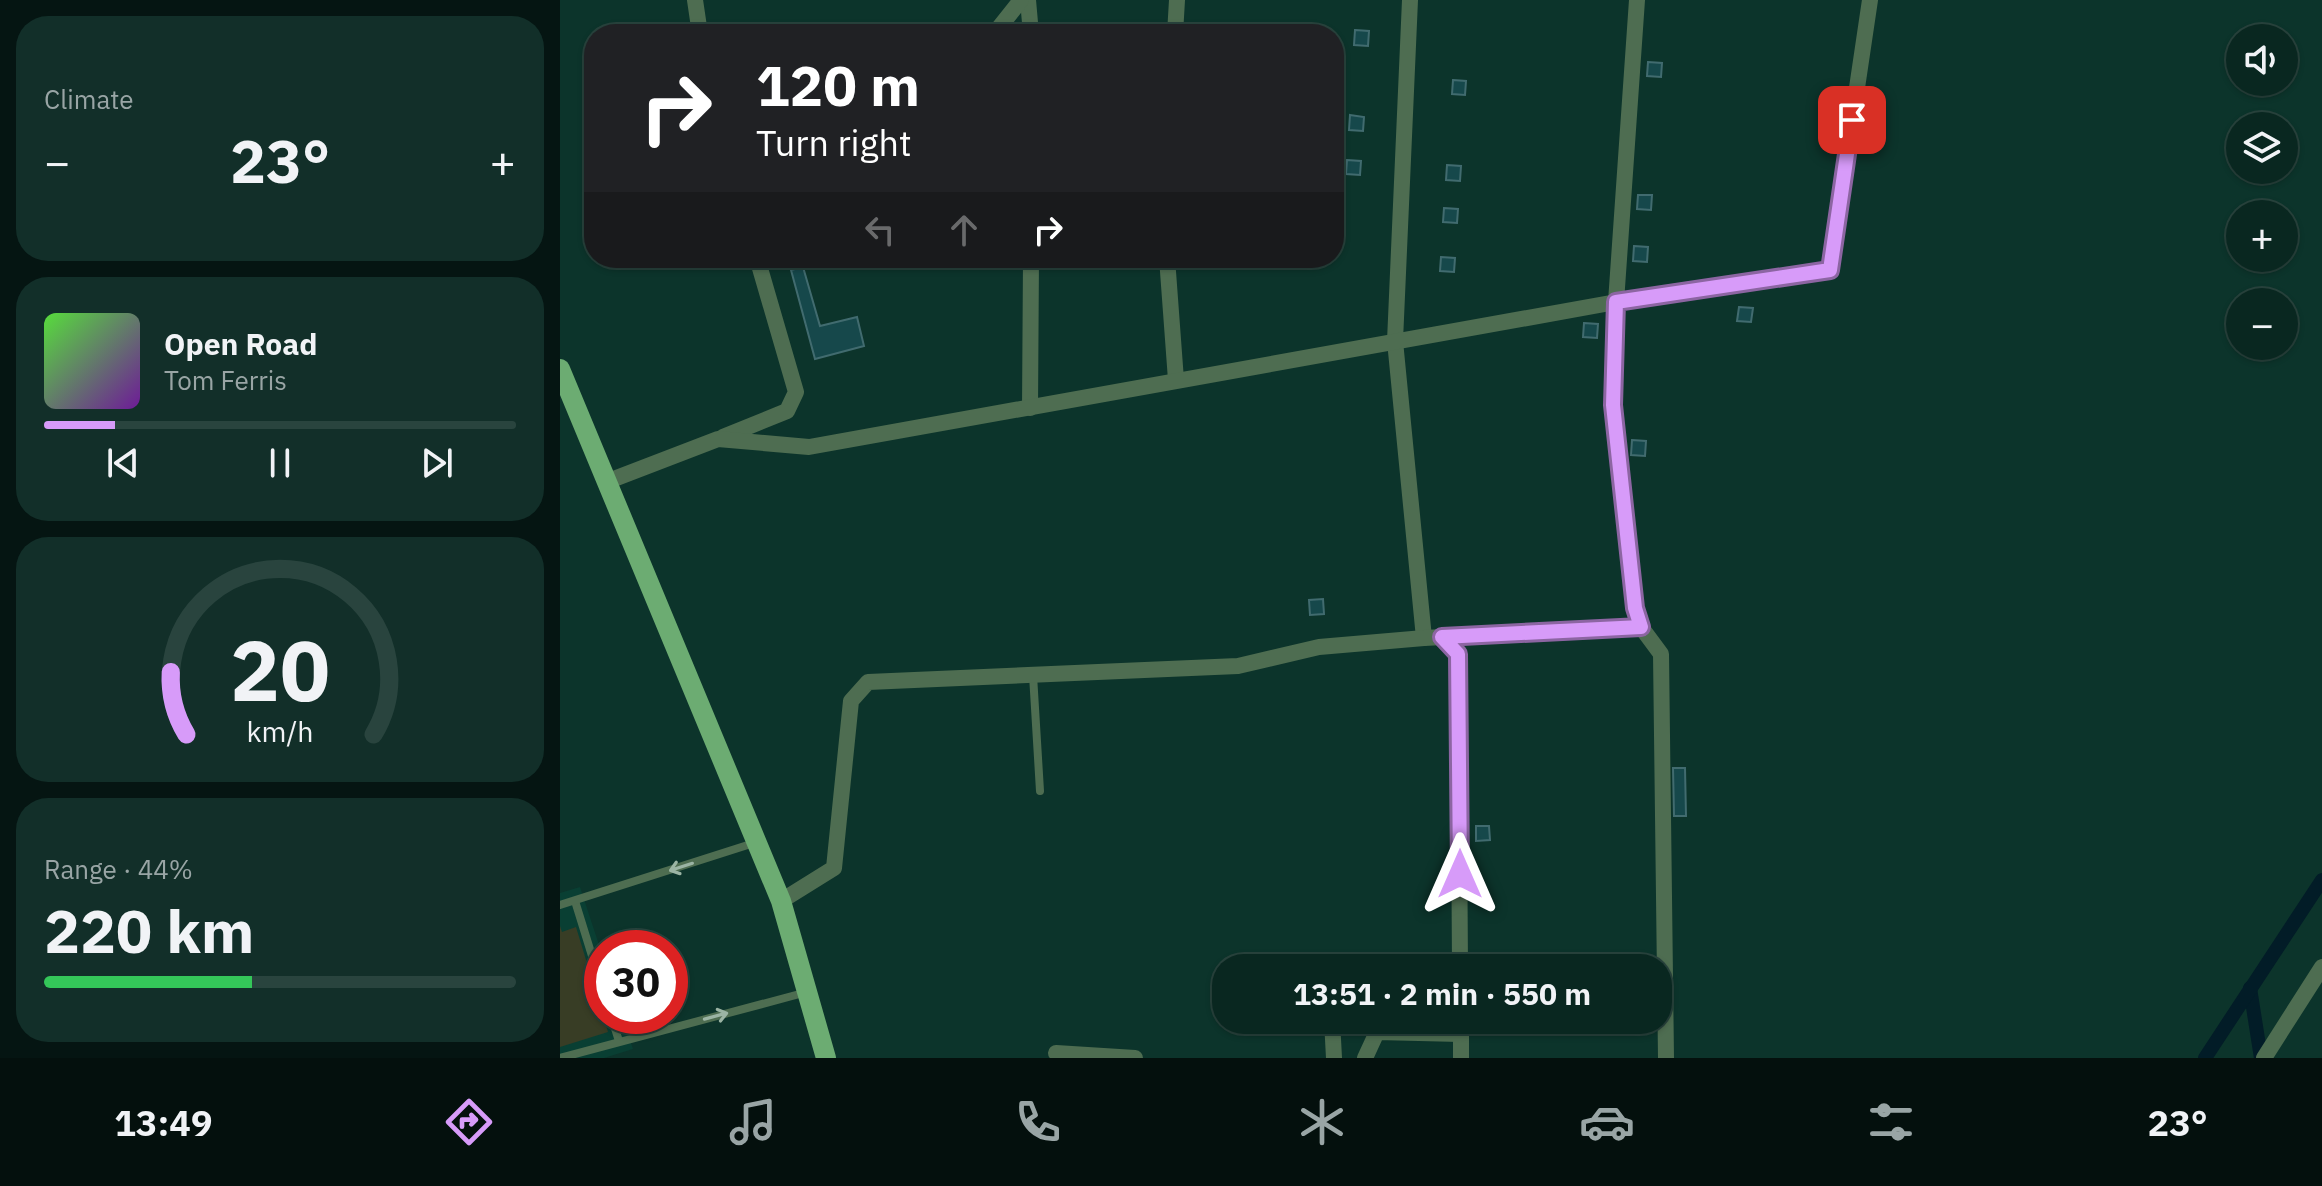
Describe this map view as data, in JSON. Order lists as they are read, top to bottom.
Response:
{
  "page": {
    "tile": [
      "Climate",
      ["Range · 44%", "220 km"]
    ],
    "map_buttons": ["+", "−"],
    "turn": ["120 m", "Turn right"],
    "heat": ["−", "23°", "+"],
    "song": ["Open Road", "Tom Ferris"],
    "limit": "30",
    "trip": "13:51 · 2 min · 550 m",
    "tabs": ["13:49", "23°"],
    "gauge": ["20", "km/h"]
  }
}
